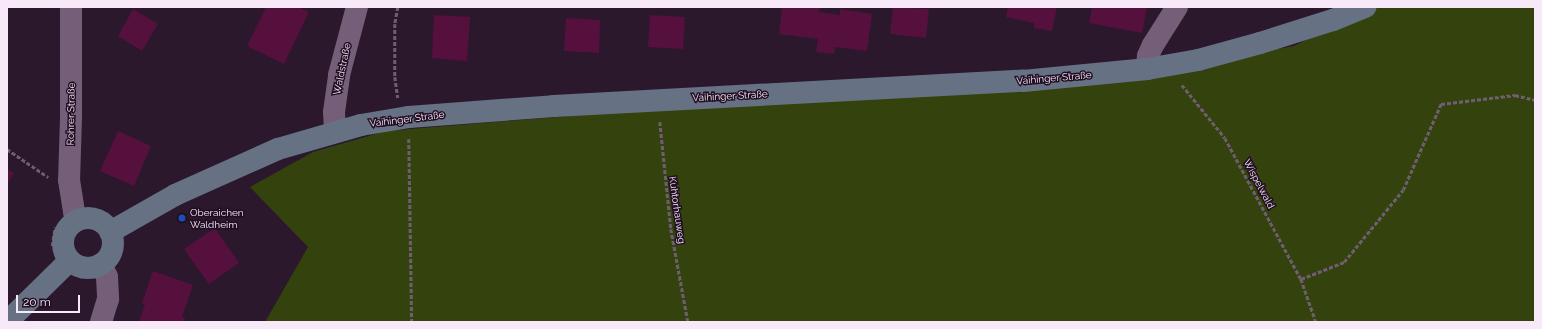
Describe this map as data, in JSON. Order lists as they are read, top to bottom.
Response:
{
  "streets": {
    "main road": ["Vaihinger Straße"],
    "street": ["Waldstraße", "Rohrer Straße"],
    "path": ["Wispelwald", "Kuhtorhauweg"]
  },
  "crossings": [
    ["Waldstraße", "Vaihinger Straße"],
    ["Vaihinger Straße", "Rohrer Straße"],
    ["Vaihinger Straße", "Wispelwald"],
    ["Vaihinger Straße", "Kuhtorhauweg"]
  ],
  "places": ["Oberaichen Waldheim"],
  "scale_bar": "20 m"
}
